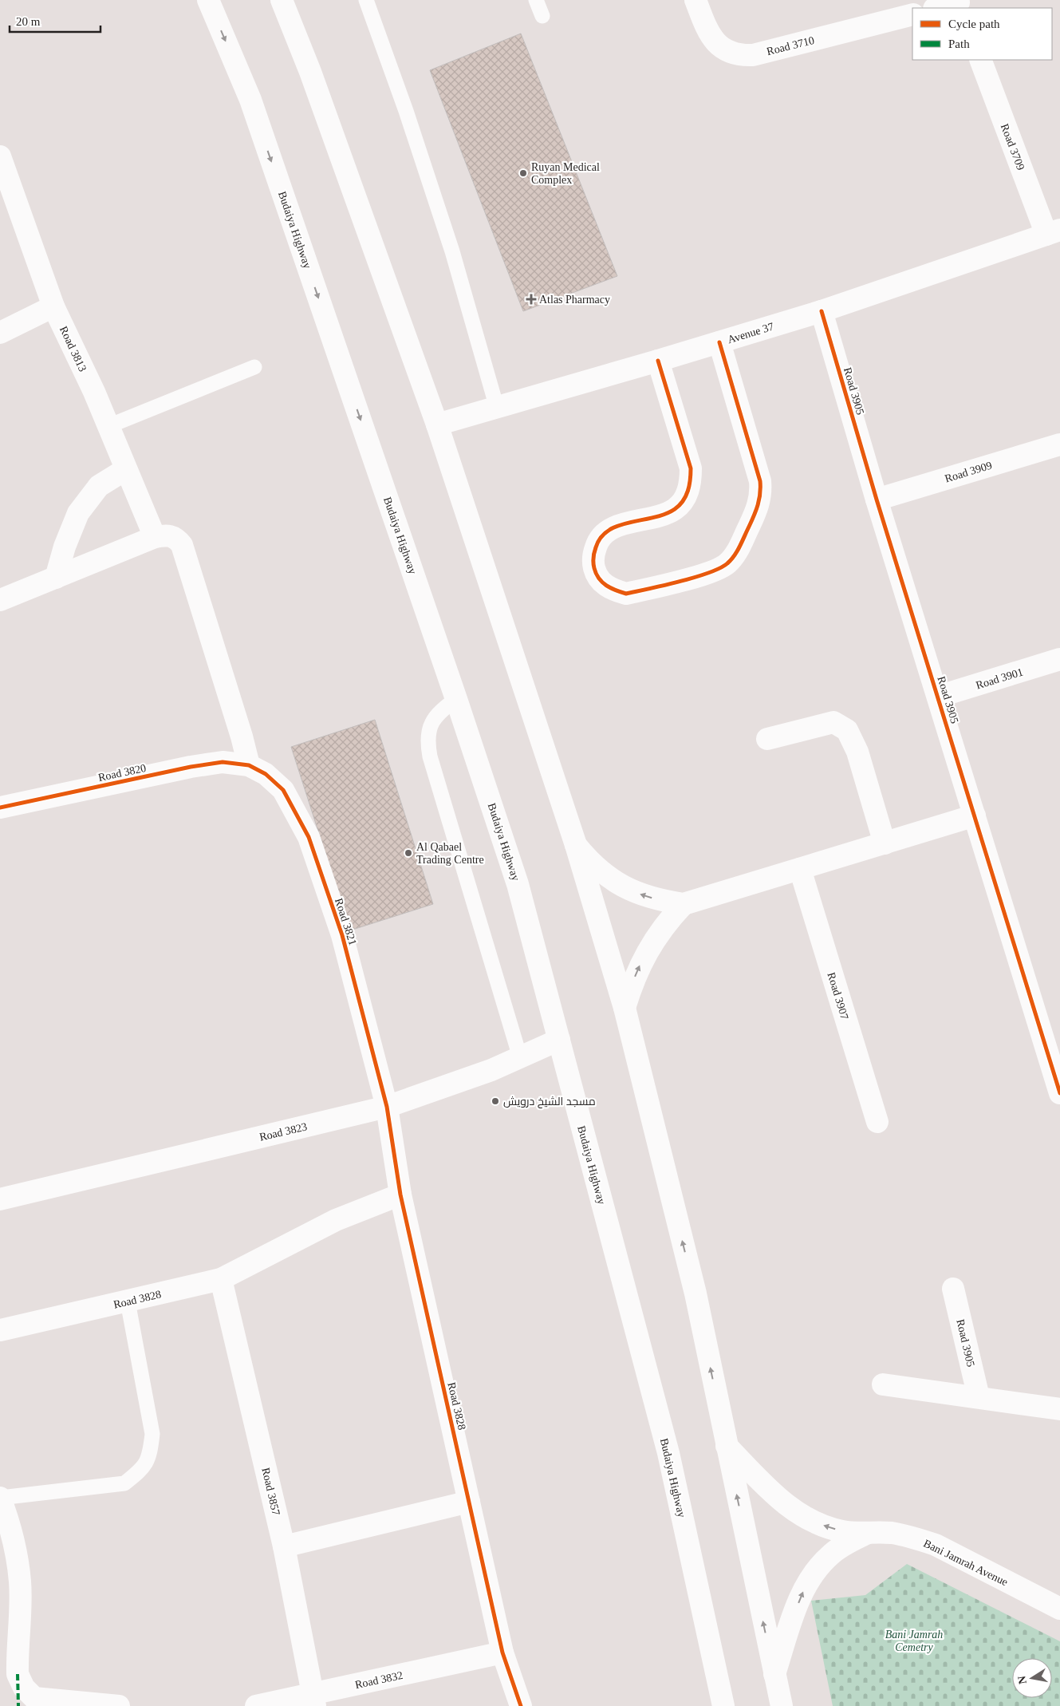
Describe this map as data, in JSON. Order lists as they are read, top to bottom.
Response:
{
  "streets": {
    "street": [
      "Road 3710",
      "Road 3709",
      "Budaiya Highway",
      "Avenue 37",
      "Road 3813",
      "Road 3905",
      "Road 3909",
      "Road 3901",
      "Road 3820",
      "Road 3821",
      "Road 3907",
      "Road 3823",
      "Road 3828",
      "Road 3857",
      "Bani Jamrah Avenue",
      "Road 3832"
    ]
  },
  "crossings": [
    ["Road 3709", "Avenue 37"],
    ["Budaiya Highway", "Road 3823"],
    ["Avenue 37", "Road 3905"],
    ["Road 3905", "Road 3909"],
    ["Road 3905", "Road 3901"],
    ["Road 3820", "Road 3821"],
    ["Road 3821", "Road 3823"],
    ["Road 3821", "Road 3828"],
    ["Road 3823", "Road 3828"],
    ["Road 3828", "Road 3857"],
    ["Road 3828", "Road 3832"],
    ["Road 3857", "Road 3832"]
  ],
  "parks": ["Bani Jamrah Cemetry"],
  "places": {
    "other": ["Ruyan Medical Complex", "Al Qabael Trading Centre", "مسجد الشيخ درويش"],
    "health": ["Atlas Pharmacy"]
  },
  "legend": ["Cycle path", "Path"],
  "scale_bar": "20 m",
  "north": "left"
}
